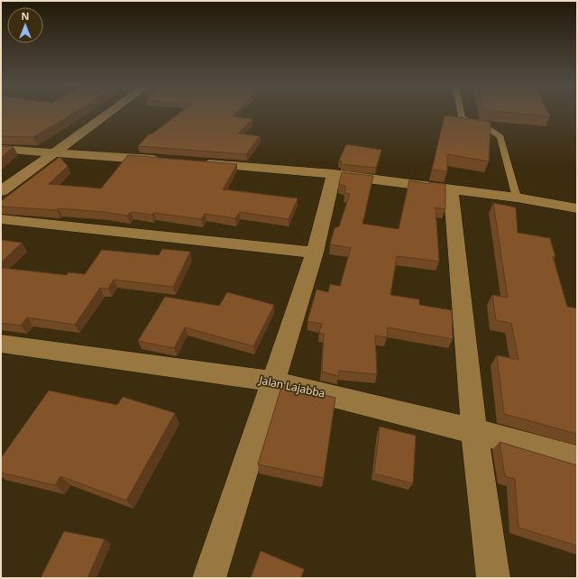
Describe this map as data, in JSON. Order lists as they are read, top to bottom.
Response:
{
  "streets": {
    "street": ["Jalan Lajabba"]
  },
  "north": "top"
}
